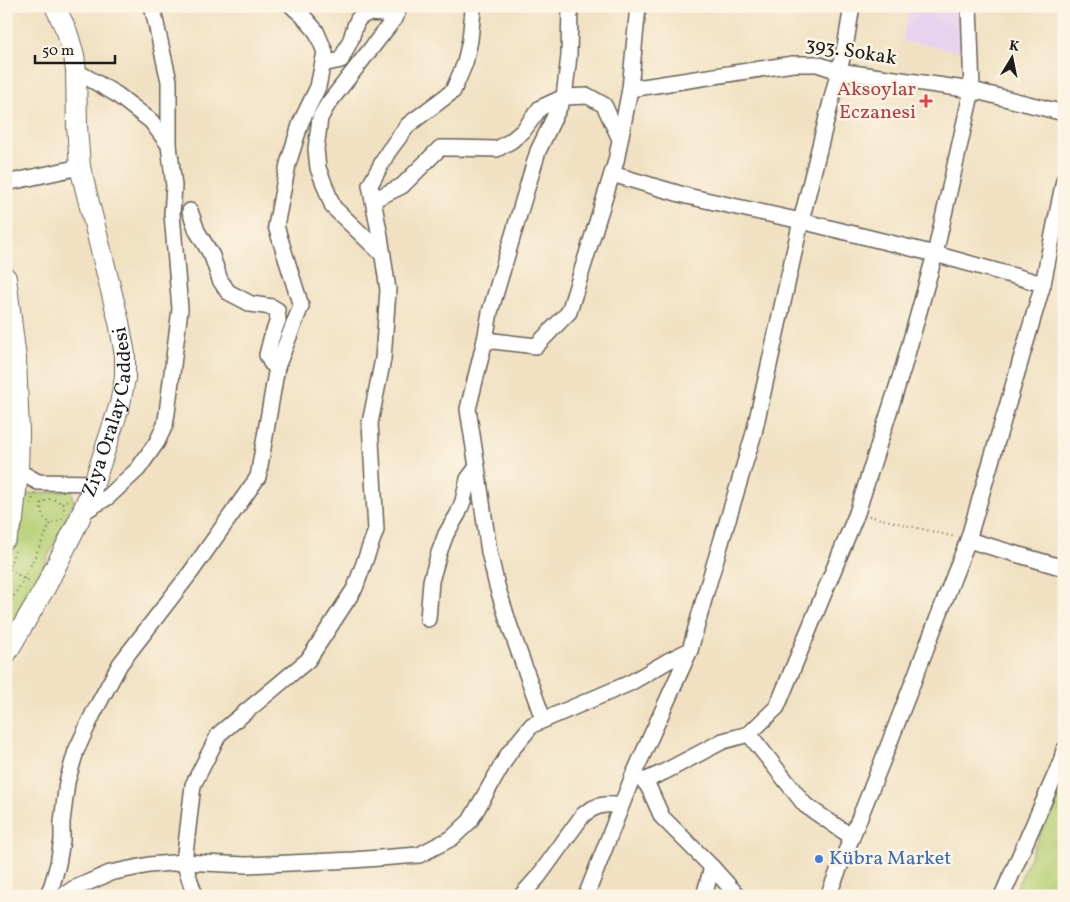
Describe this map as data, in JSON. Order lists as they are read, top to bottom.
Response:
{
  "streets": {
    "main road": ["Ziya Oralay Caddesi"],
    "street": ["393. Sokak"]
  },
  "places": {
    "health": ["Aksoylar Eczanesi"],
    "other": ["Kübra Market"]
  },
  "scale_bar": "50 m",
  "north": "top"
}
